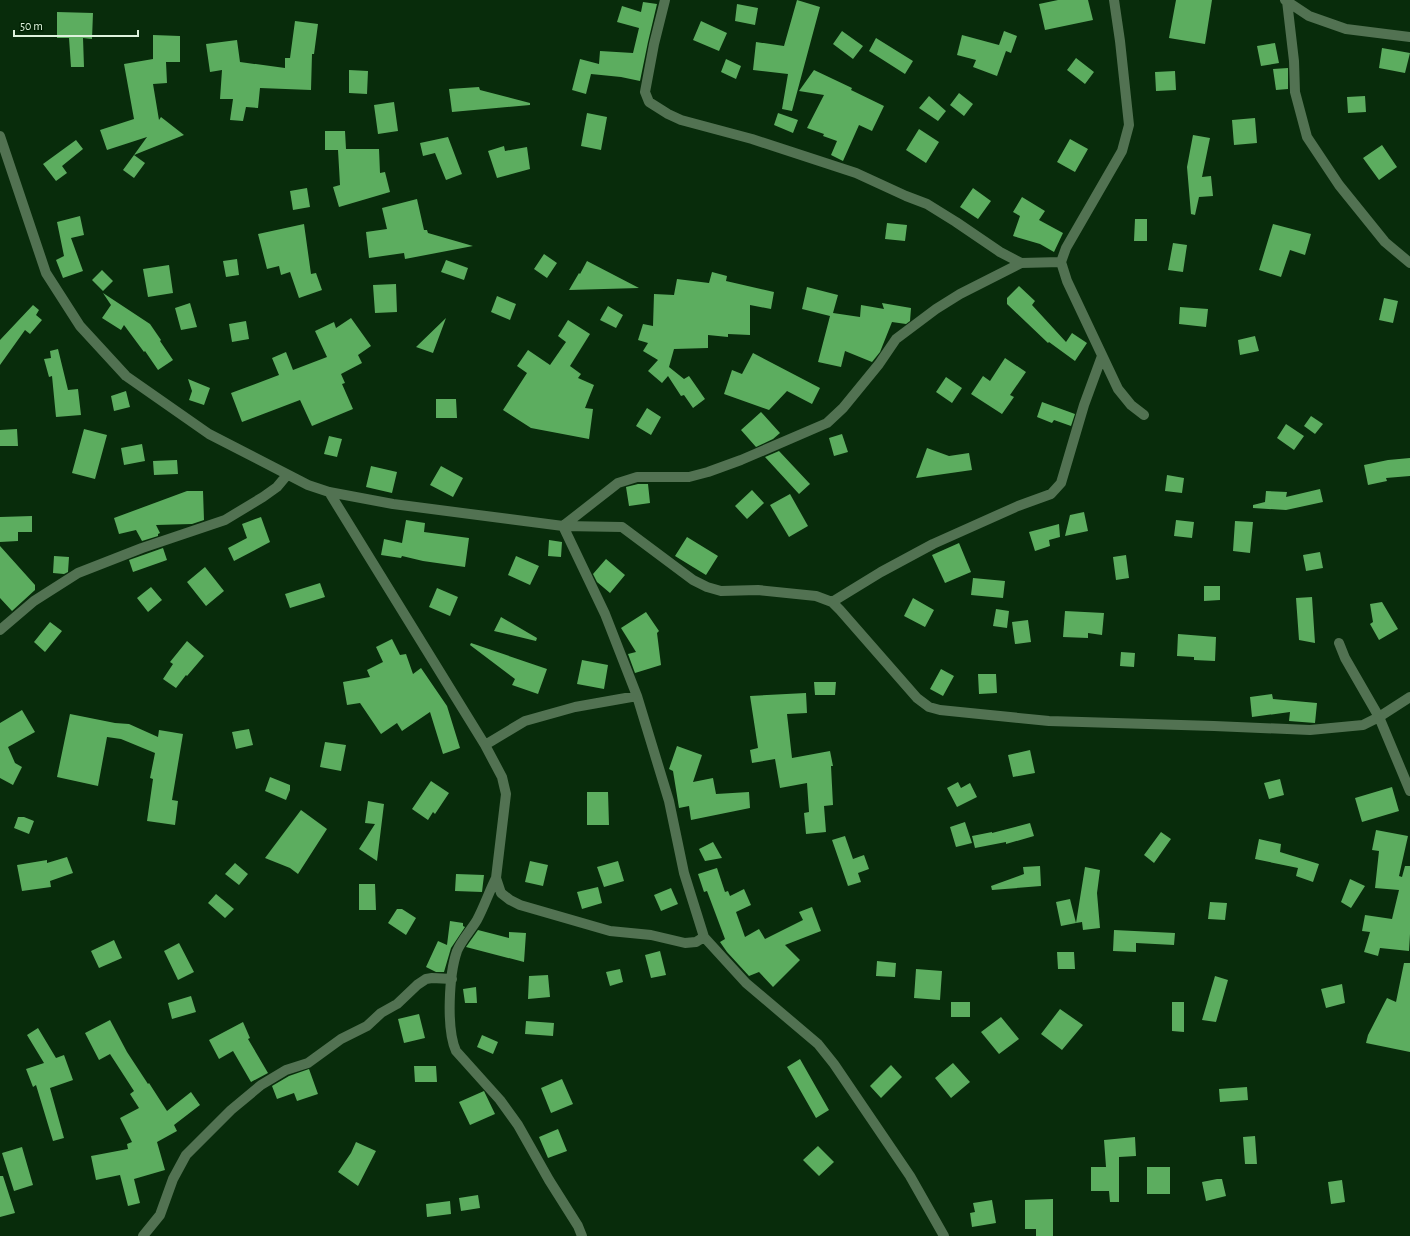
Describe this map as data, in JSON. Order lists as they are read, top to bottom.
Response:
{
  "scale_bar": "50 m"
}
